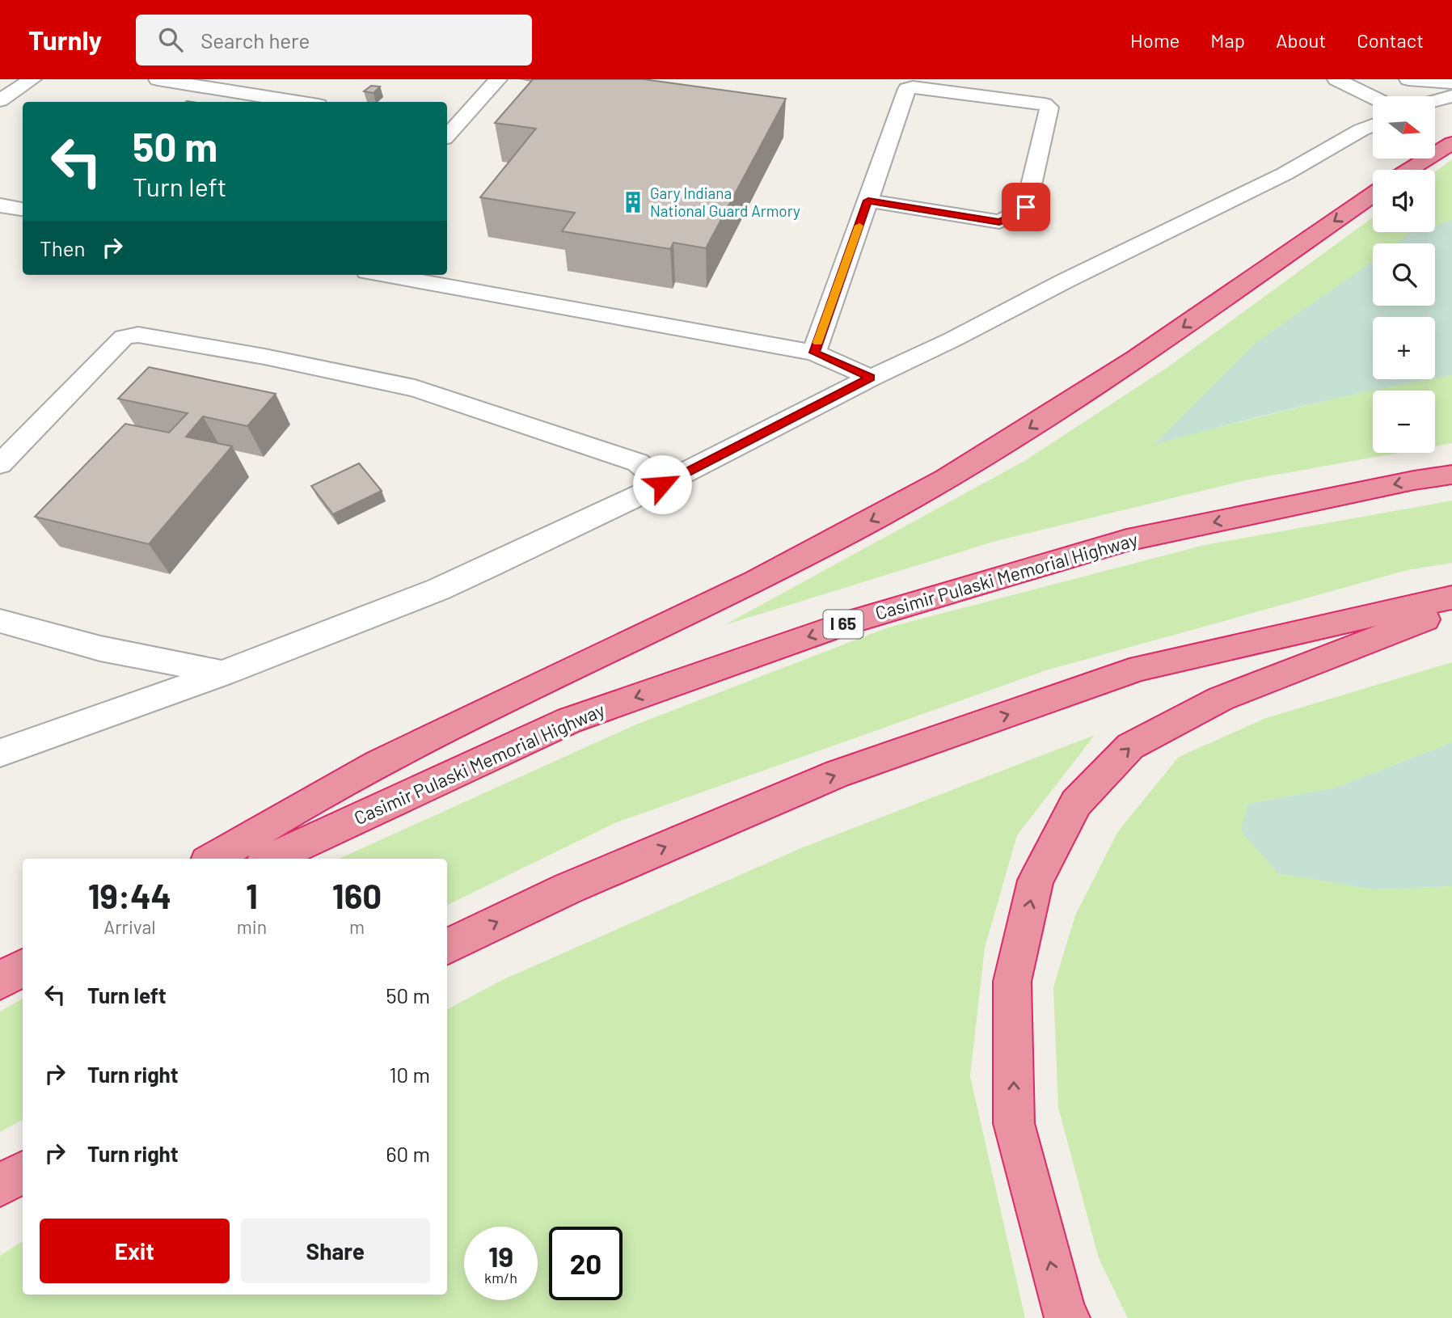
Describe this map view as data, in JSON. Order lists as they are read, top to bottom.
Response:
{
  "streets": {
    "highway": ["Casimir Pulaski Memorial Highway", "I 65"]
  },
  "places": {
    "building": ["Gary Indiana National Guard Armory"]
  },
  "north": "right",
  "page": {
    "header": "Turnly",
    "search": "Search here",
    "nav": [
      "Home",
      "Map",
      "About",
      "Contact"
    ],
    "map_buttons": ["+", "−"],
    "turn": ["50 m", "Turn left"],
    "then": "Then",
    "eta": [
      "19:44",
      "Arrival",
      "1",
      "min",
      "160",
      "m"
    ],
    "list": [
      {
        "name": "Turn left",
        "value": "50 m"
      },
      {
        "name": "Turn right",
        "value": "10 m"
      },
      {
        "name": "Turn right",
        "value": "60 m"
      }
    ],
    "buttons": ["Exit", "Share"],
    "speed": "19 km/h",
    "limit": "20"
  }
}
